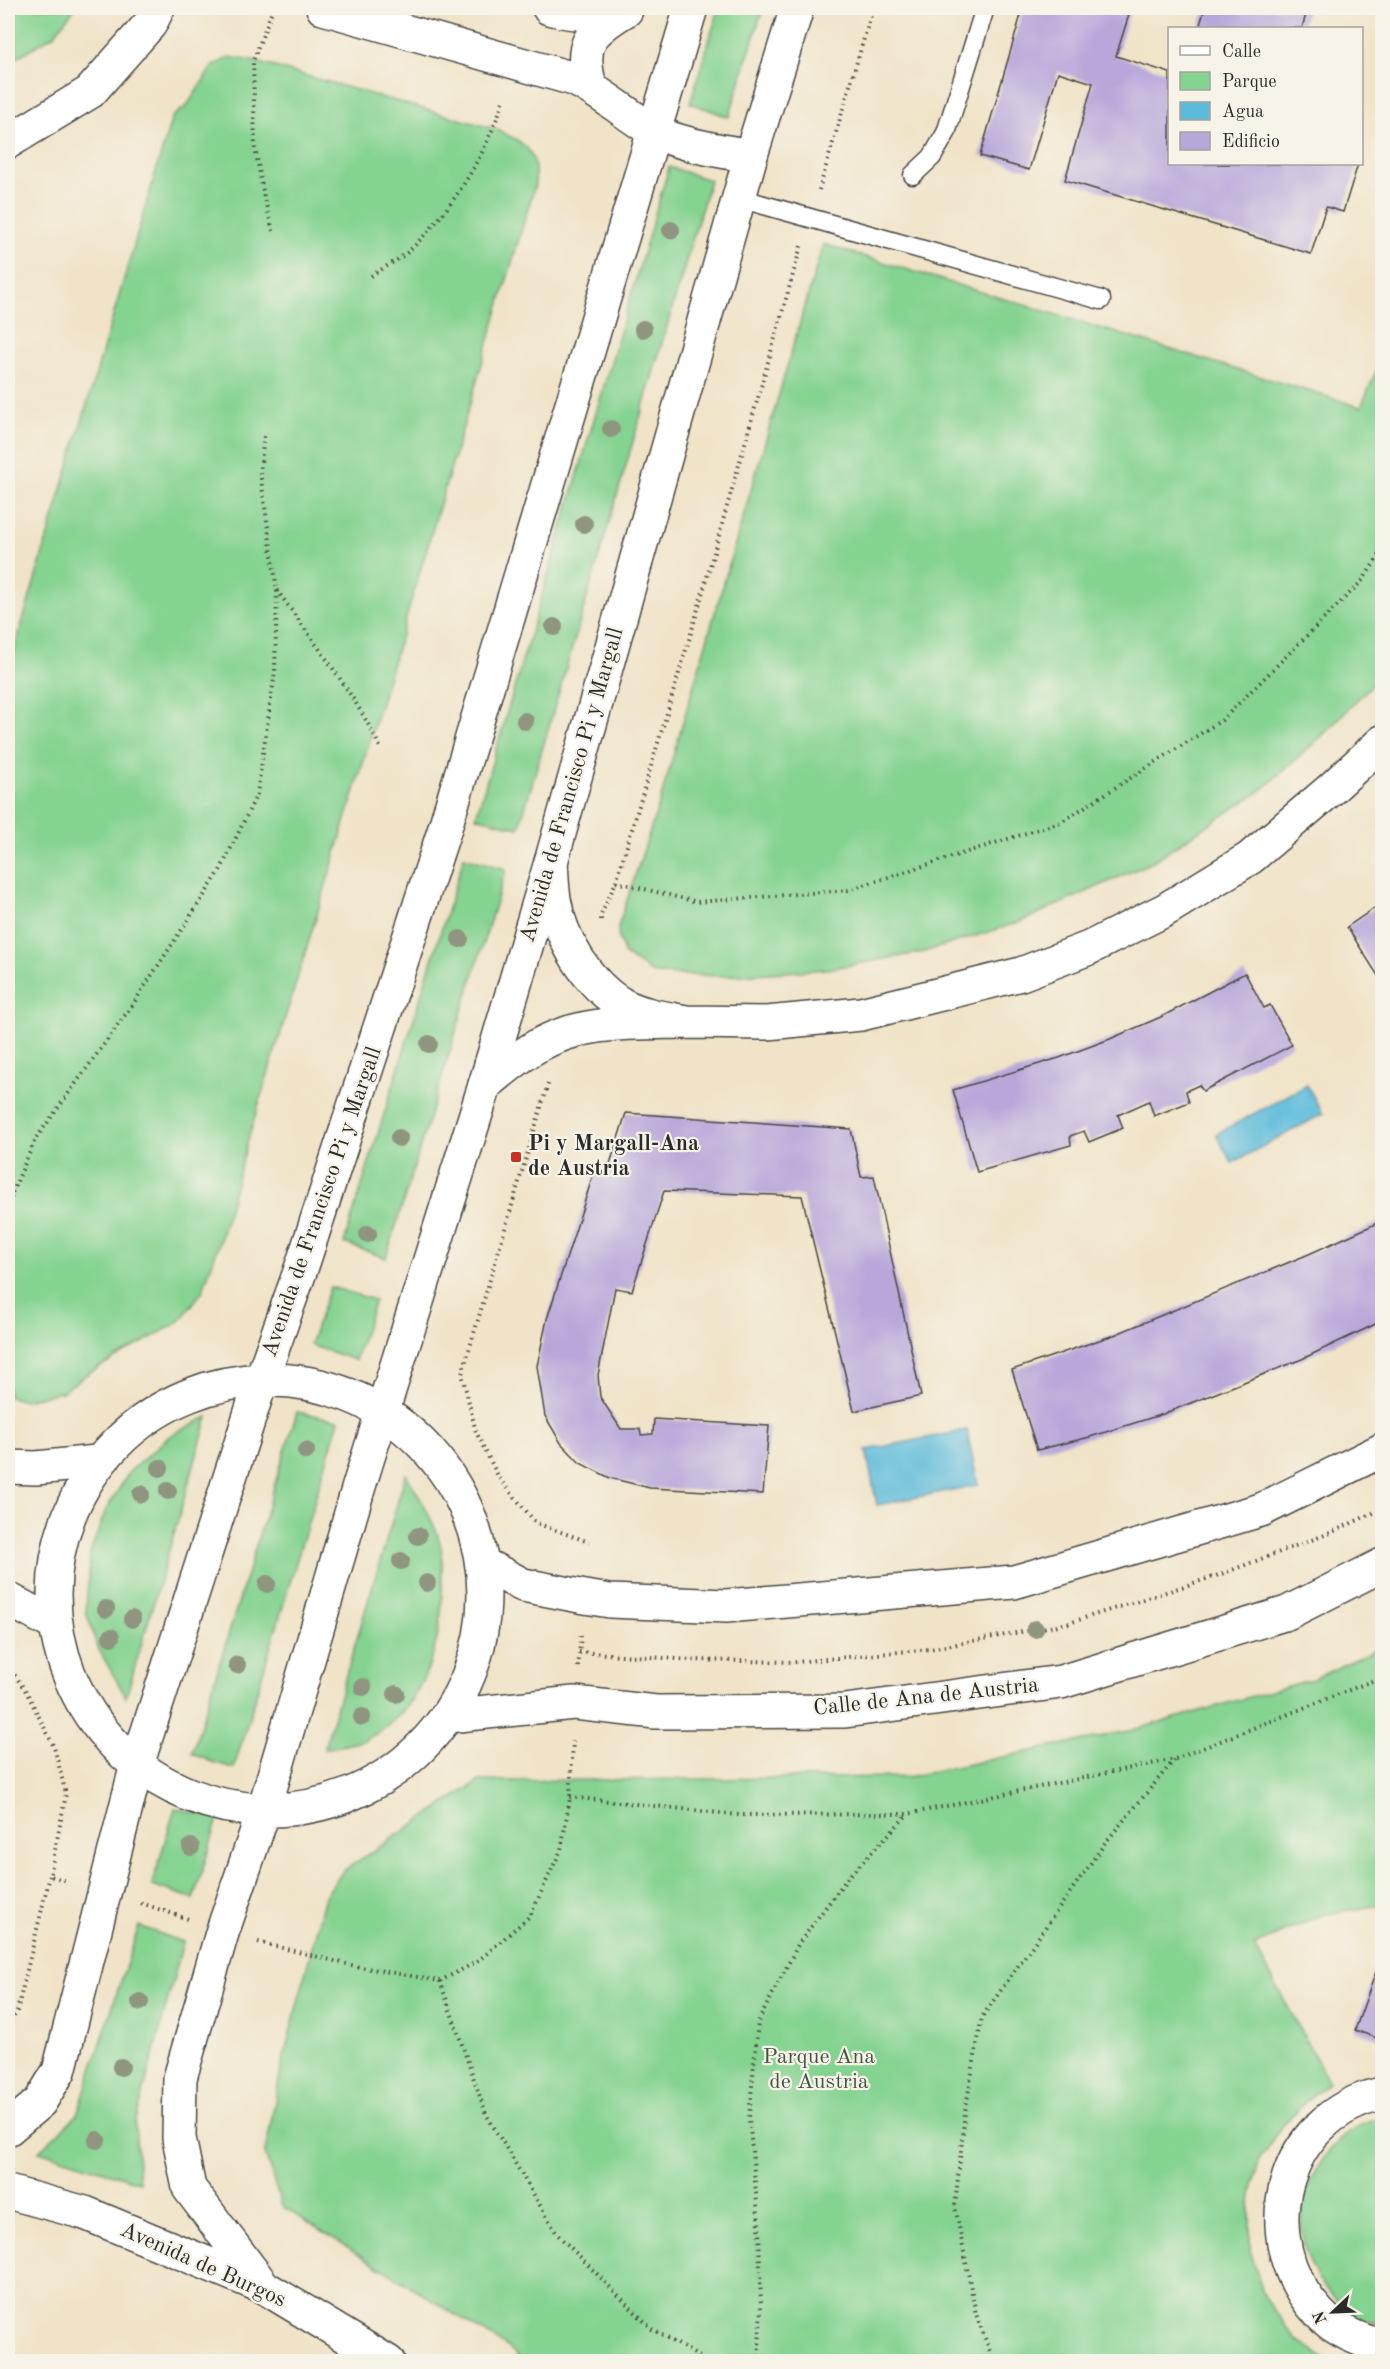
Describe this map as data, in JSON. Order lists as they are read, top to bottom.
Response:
{
  "streets": {
    "street": ["Avenida de Francisco Pi y Margall", "Calle de Ana de Austria", "Avenida de Burgos"]
  },
  "crossings": [
    ["Avenida de Francisco Pi y Margall", "Calle de Ana de Austria"],
    ["Avenida de Francisco Pi y Margall", "Avenida de Burgos"]
  ],
  "parks": ["Parque Ana de Austria"],
  "places": {
    "transit": ["Pi y Margall-Ana de Austria"]
  },
  "legend": [
    "Calle",
    "Parque",
    "Agua",
    "Edificio"
  ],
  "north": "bottom left"
}
